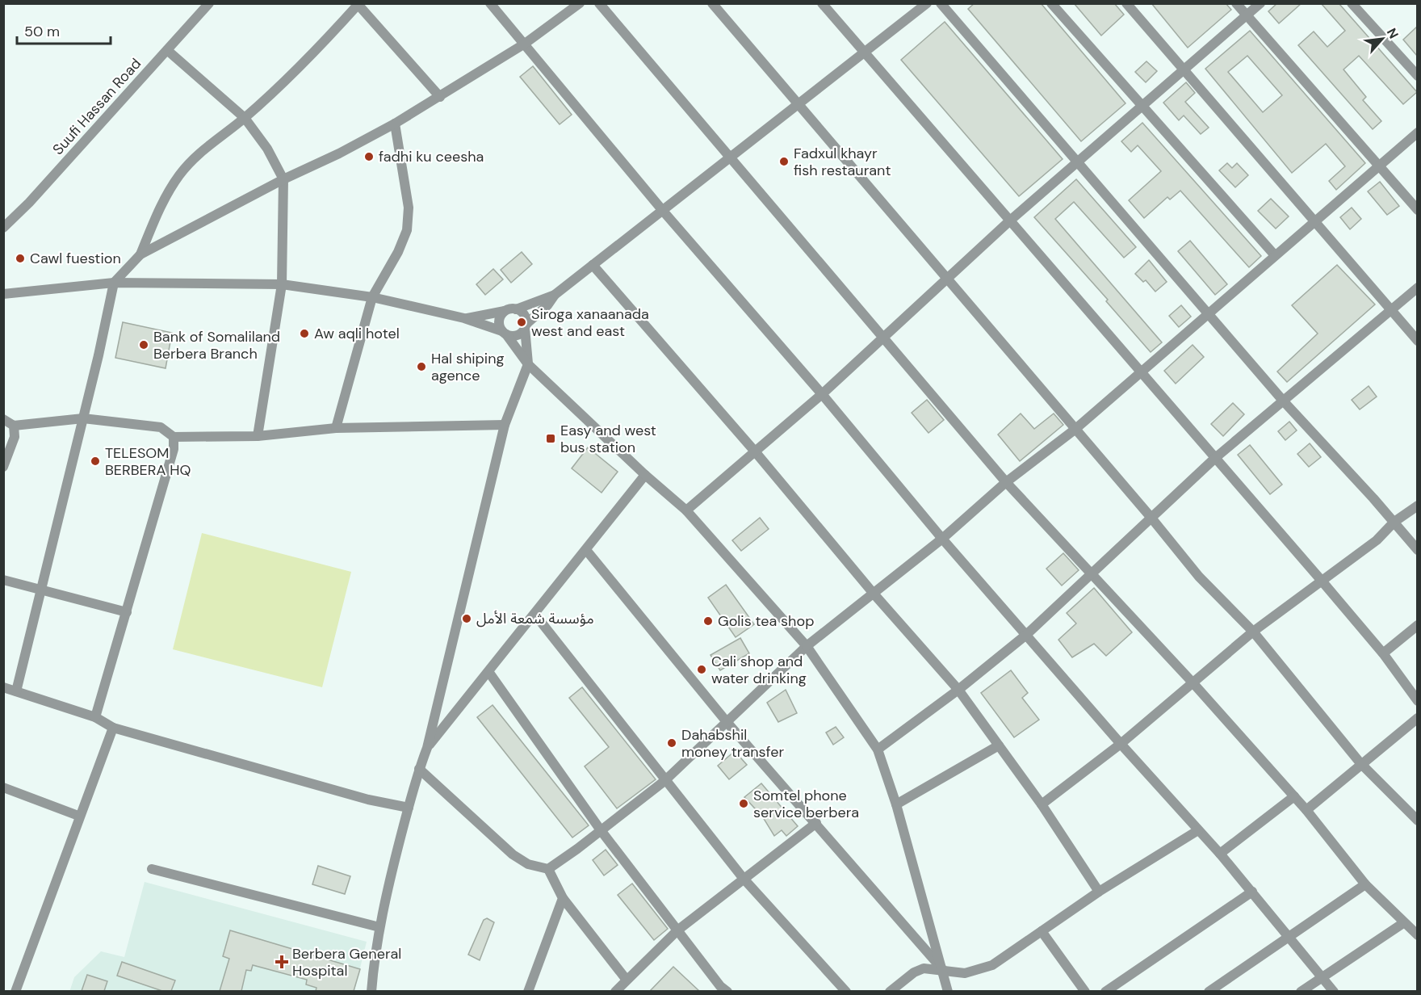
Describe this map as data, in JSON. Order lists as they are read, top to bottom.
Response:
{
  "streets": {
    "street": ["Suufi Hassan Road"]
  },
  "places": {
    "other": [
      "fadhi ku ceesha",
      "Fadxul khayr fish restaurant",
      "Cawl fuestion",
      "Siroga xanaanada west and east",
      "Aw aqli hotel",
      "Bank of Somaliland Berbera Branch",
      "Hal shiping agence",
      "TELESOM BERBERA HQ",
      "مؤسسة شمعة الأمل",
      "Golis tea shop",
      "Cali shop and water drinking",
      "Dahabshil money transfer",
      "Somtel phone service berbera"
    ],
    "transit": ["Easy and west bus station"],
    "health": ["Berbera General Hospital"]
  },
  "scale_bar": "50 m",
  "north": "top right"
}
